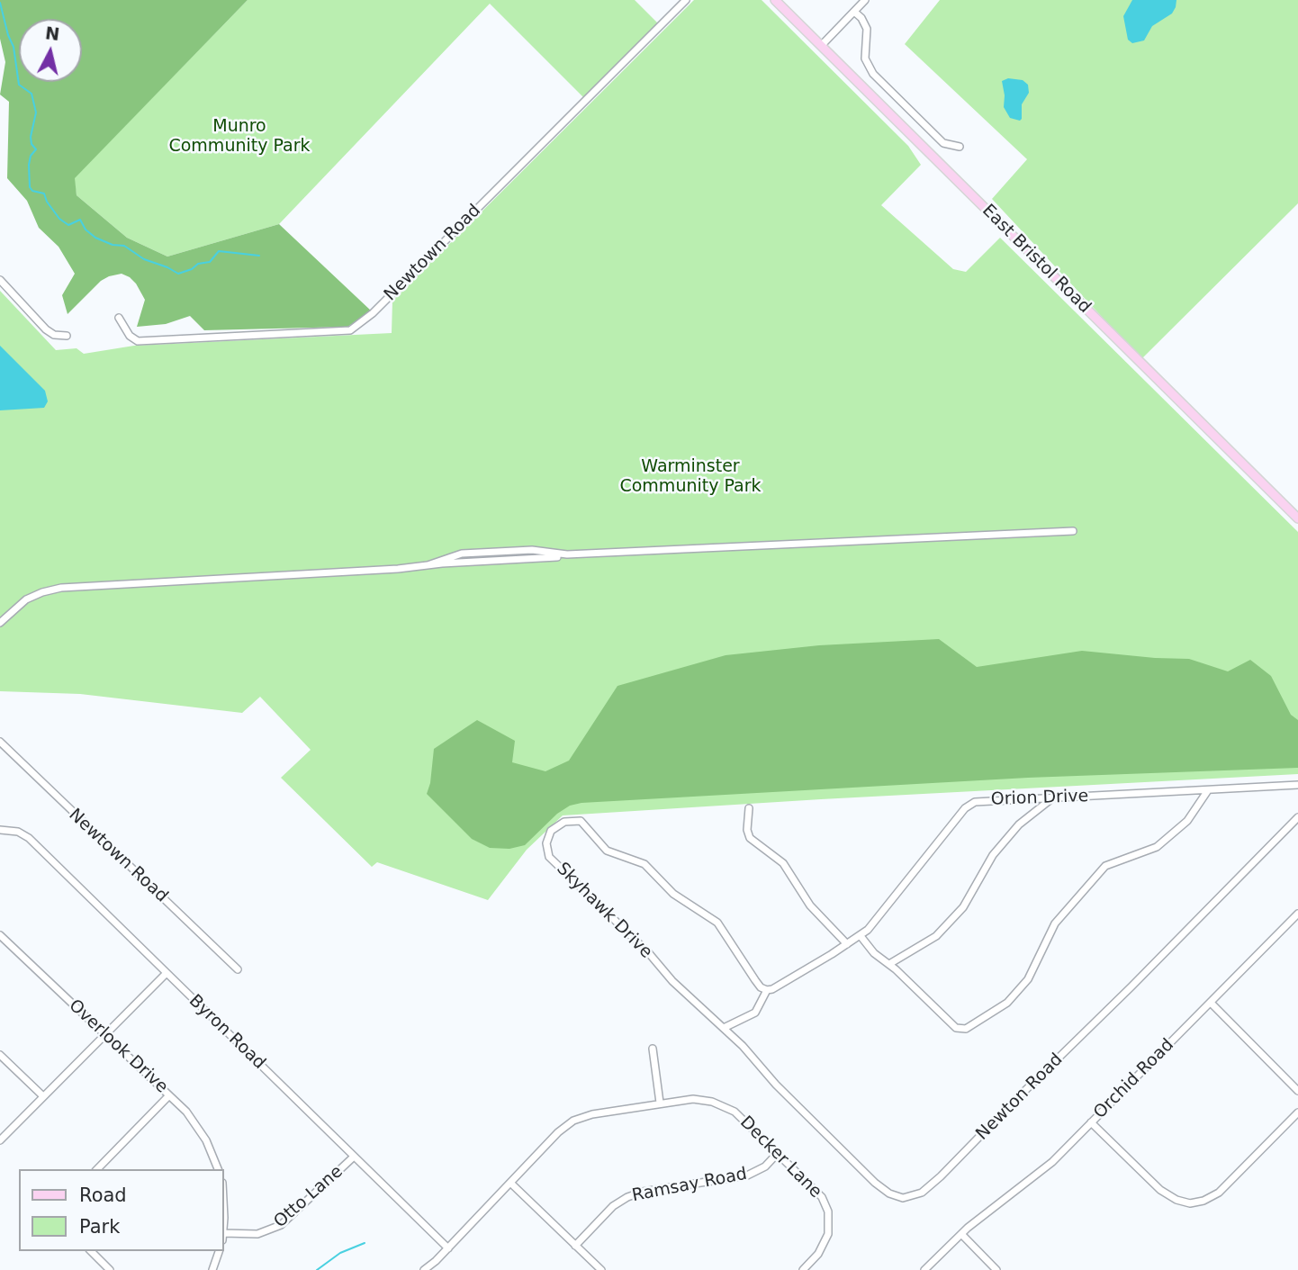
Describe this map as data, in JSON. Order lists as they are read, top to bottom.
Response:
{
  "streets": {
    "main road": ["East Bristol Road"],
    "street": [
      "Newtown Road",
      "Orion Drive",
      "Skyhawk Drive",
      "Byron Road",
      "Overlook Drive",
      "Orchid Road",
      "Newton Road",
      "Decker Lane",
      "Ramsay Road",
      "Otto Lane"
    ]
  },
  "crossings": [
    ["Skyhawk Drive", "Newton Road"],
    ["Byron Road", "Decker Lane"],
    ["Byron Road", "Otto Lane"],
    ["Decker Lane", "Ramsay Road"]
  ],
  "parks": ["Munro Community Park", "Warminster Community Park"],
  "legend": ["Road", "Park"],
  "north": "top"
}
